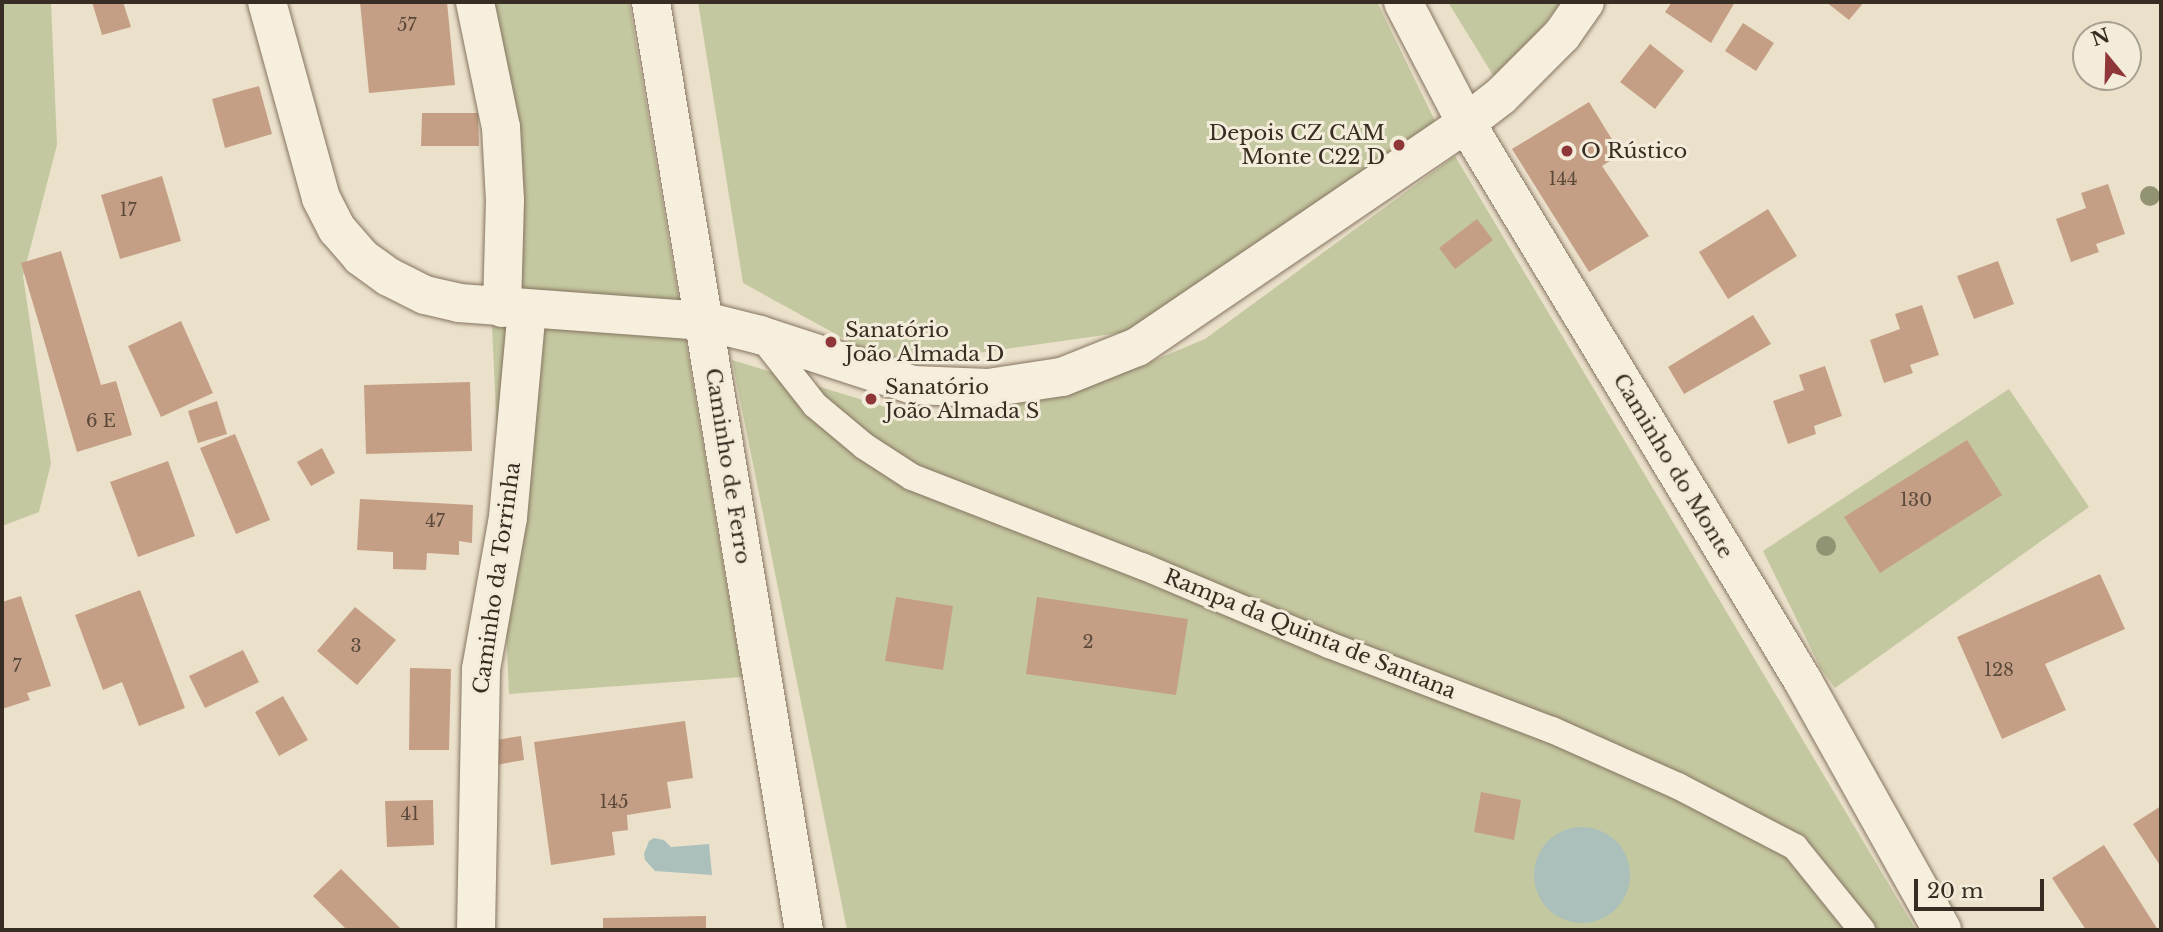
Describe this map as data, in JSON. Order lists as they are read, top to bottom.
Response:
{
  "streets": {
    "street": ["Caminho de Ferro", "Caminho do Monte", "Caminho da Torrinha"],
    "lane": ["Rampa da Quinta de Santana"]
  },
  "places": [
    "Depois CZ CAM Monte C22 D",
    "O Rústico",
    "Sanatório João Almada D",
    "Sanatório João Almada S"
  ],
  "house_numbers": [
    "57",
    "144",
    "17",
    "6 E",
    "130",
    "47",
    "2",
    "3",
    "7",
    "128",
    "145",
    "41"
  ],
  "scale_bar": "20 m",
  "north": "top"
}
